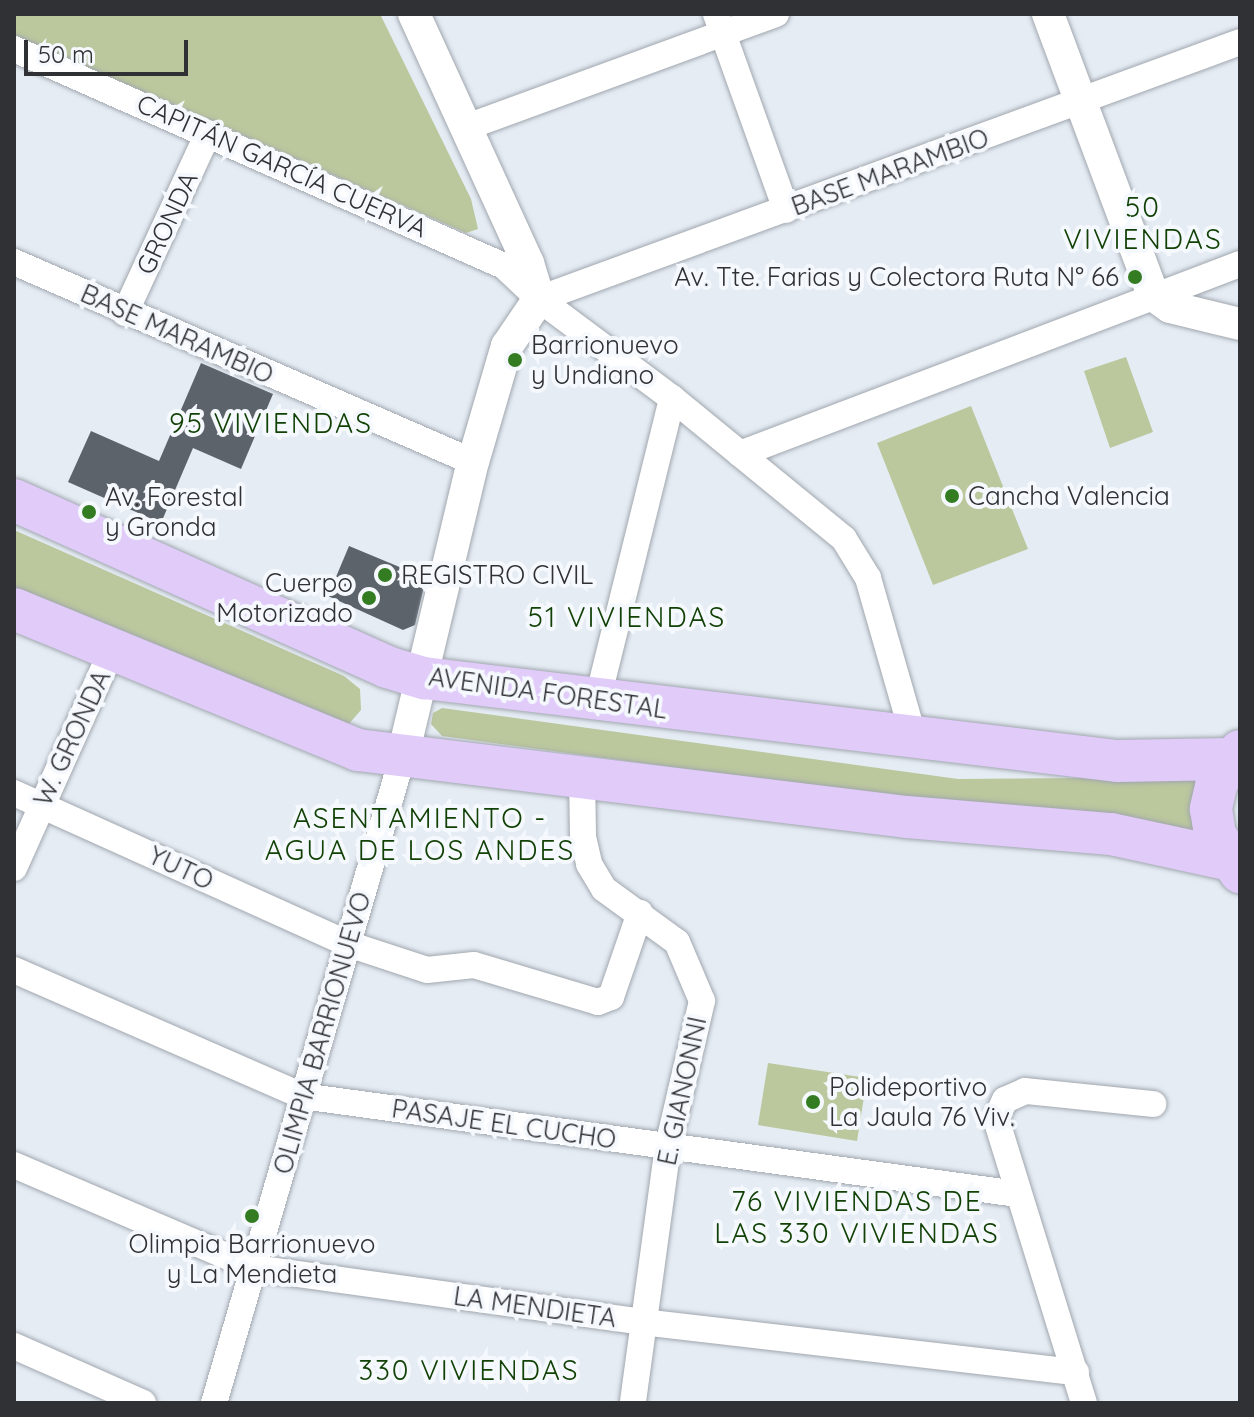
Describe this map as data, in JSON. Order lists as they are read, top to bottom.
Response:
{
  "streets": {
    "main road": ["AVENIDA FORESTAL"],
    "street": [
      "CAPITÁN GARCÍA CUERVA",
      "BASE MARAMBIO",
      "GRONDA",
      "W. GRONDA",
      "YUTO",
      "OLIMPIA BARRIONUEVO",
      "E. GIANONNI",
      "PASAJE EL CUCHO",
      "LA MENDIETA"
    ]
  },
  "crossings": [
    ["CAPITÁN GARCÍA CUERVA", "BASE MARAMBIO"],
    ["CAPITÁN GARCÍA CUERVA", "GRONDA"],
    ["CAPITÁN GARCÍA CUERVA", "AVENIDA FORESTAL"],
    ["CAPITÁN GARCÍA CUERVA", "OLIMPIA BARRIONUEVO"],
    ["BASE MARAMBIO", "GRONDA"],
    ["BASE MARAMBIO", "OLIMPIA BARRIONUEVO"],
    ["AVENIDA FORESTAL", "OLIMPIA BARRIONUEVO"],
    ["W. GRONDA", "YUTO"],
    ["YUTO", "OLIMPIA BARRIONUEVO"],
    ["YUTO", "E. GIANONNI"],
    ["OLIMPIA BARRIONUEVO", "PASAJE EL CUCHO"],
    ["OLIMPIA BARRIONUEVO", "LA MENDIETA"],
    ["E. GIANONNI", "PASAJE EL CUCHO"],
    ["E. GIANONNI", "LA MENDIETA"]
  ],
  "districts": [
    "50 VIVIENDAS",
    "95 VIVIENDAS",
    "51 VIVIENDAS",
    "ASENTAMIENTO - AGUA DE LOS ANDES",
    "76 VIVIENDAS DE LAS 330 VIVIENDAS",
    "330 VIVIENDAS"
  ],
  "places": [
    "Av. Tte. Farias y Colectora Ruta N° 66",
    "Barrionuevo y Undiano",
    "Cancha Valencia",
    "Av. Forestal y Gronda",
    "REGISTRO CIVIL",
    "Cuerpo Motorizado",
    "Polideportivo La Jaula 76 Viv.",
    "Olimpia Barrionuevo y La Mendieta"
  ],
  "scale_bar": "50 m"
}
